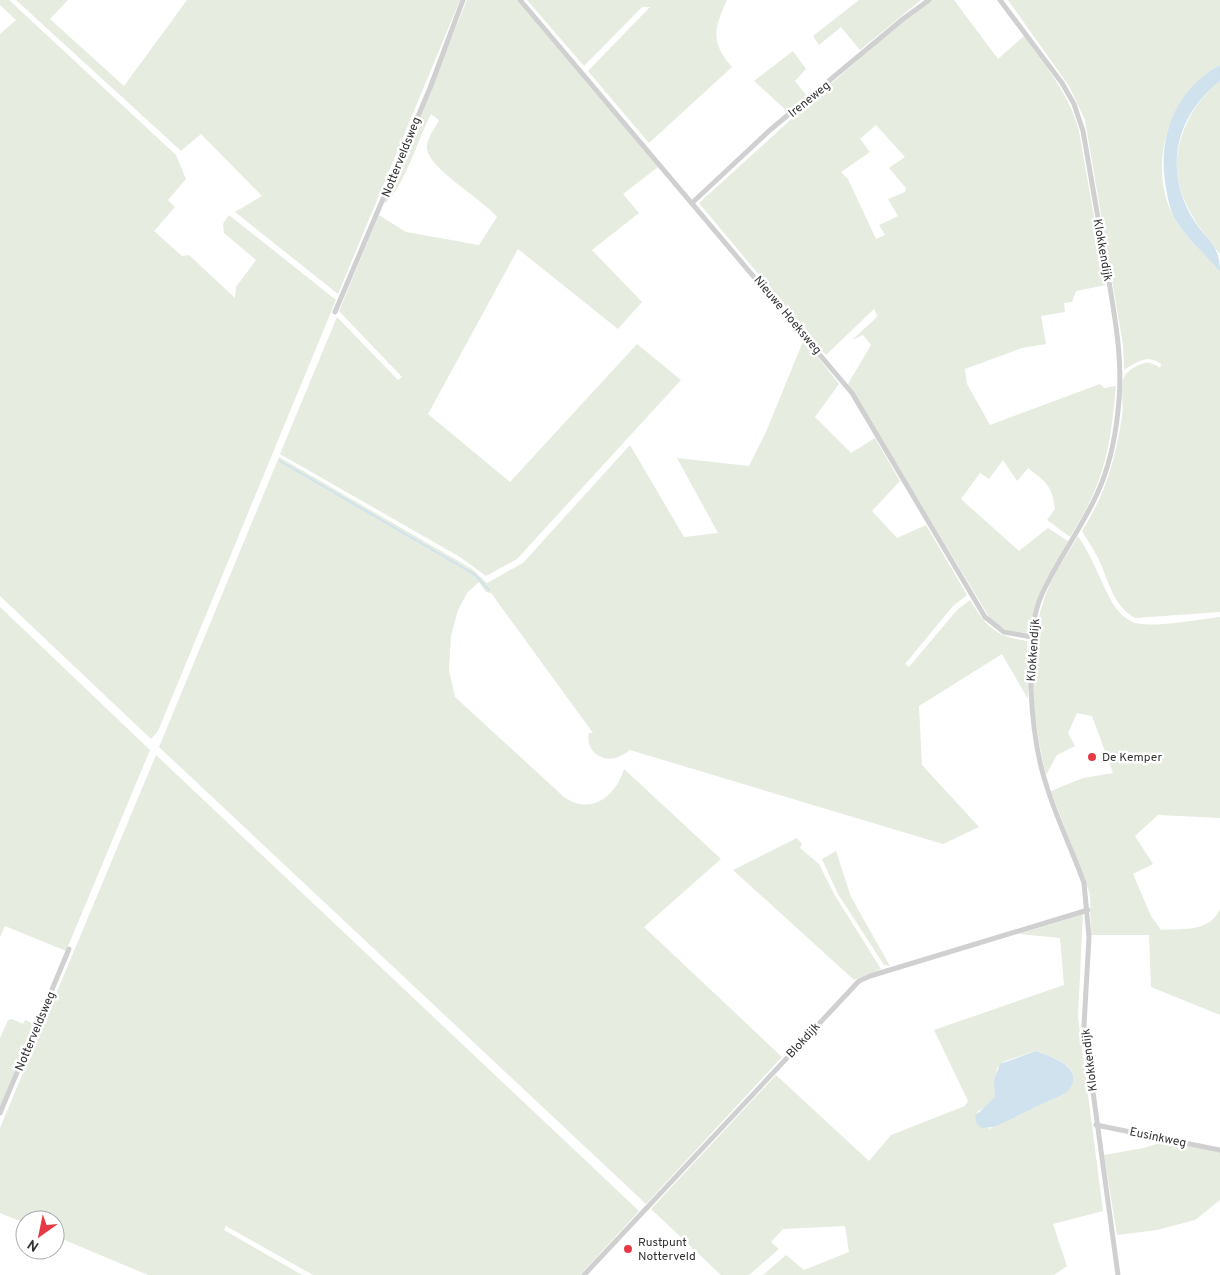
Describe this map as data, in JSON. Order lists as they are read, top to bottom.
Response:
{
  "streets": {
    "street": [
      "Ireneweg",
      "Notterveldsweg",
      "Klokkendijk",
      "Nieuwe Hoeksweg",
      "Blokdijk",
      "Eusinkweg"
    ]
  },
  "crossings": [
    ["Ireneweg", "Nieuwe Hoeksweg"],
    ["Klokkendijk", "Nieuwe Hoeksweg"],
    ["Klokkendijk", "Blokdijk"],
    ["Klokkendijk", "Eusinkweg"]
  ],
  "places": ["De Kemper", "Rustpunt Notterveld"],
  "north": "bottom left"
}
